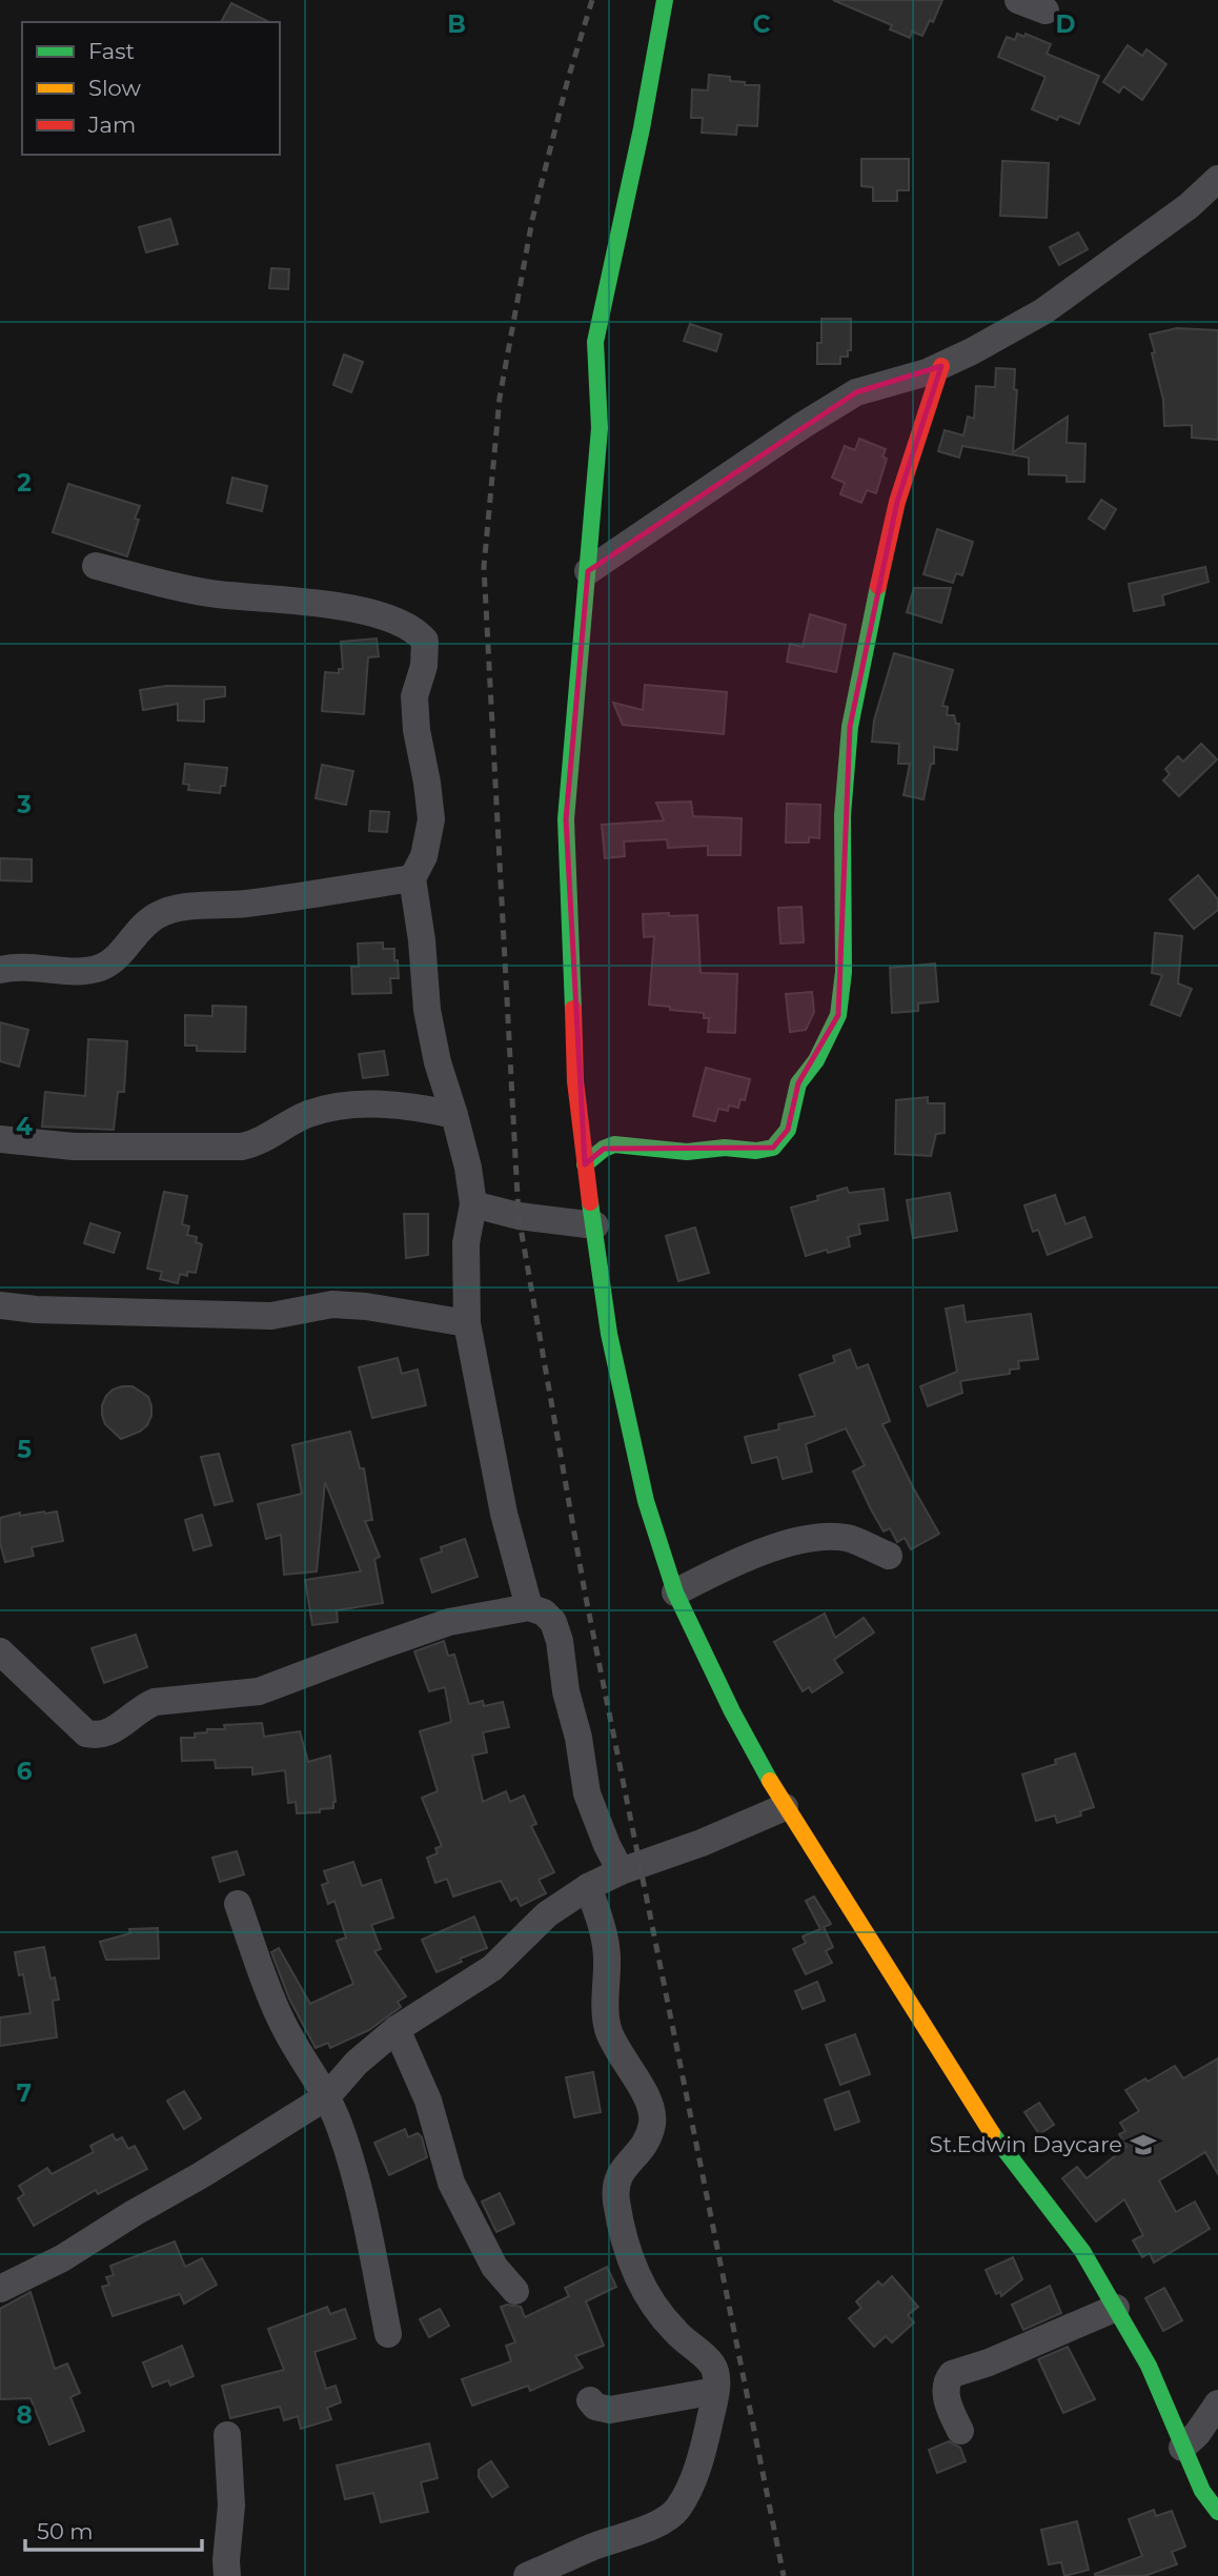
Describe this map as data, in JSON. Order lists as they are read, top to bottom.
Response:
{
  "places": {
    "school or university": ["St.Edwin Daycare"]
  },
  "legend": ["Fast", "Slow", "Jam"],
  "scale_bar": "50 m",
  "grid": {
    "columns": ["B", "C", "D"],
    "rows": [
      "2",
      "3",
      "4",
      "5",
      "6",
      "7",
      "8"
    ]
  }
}
